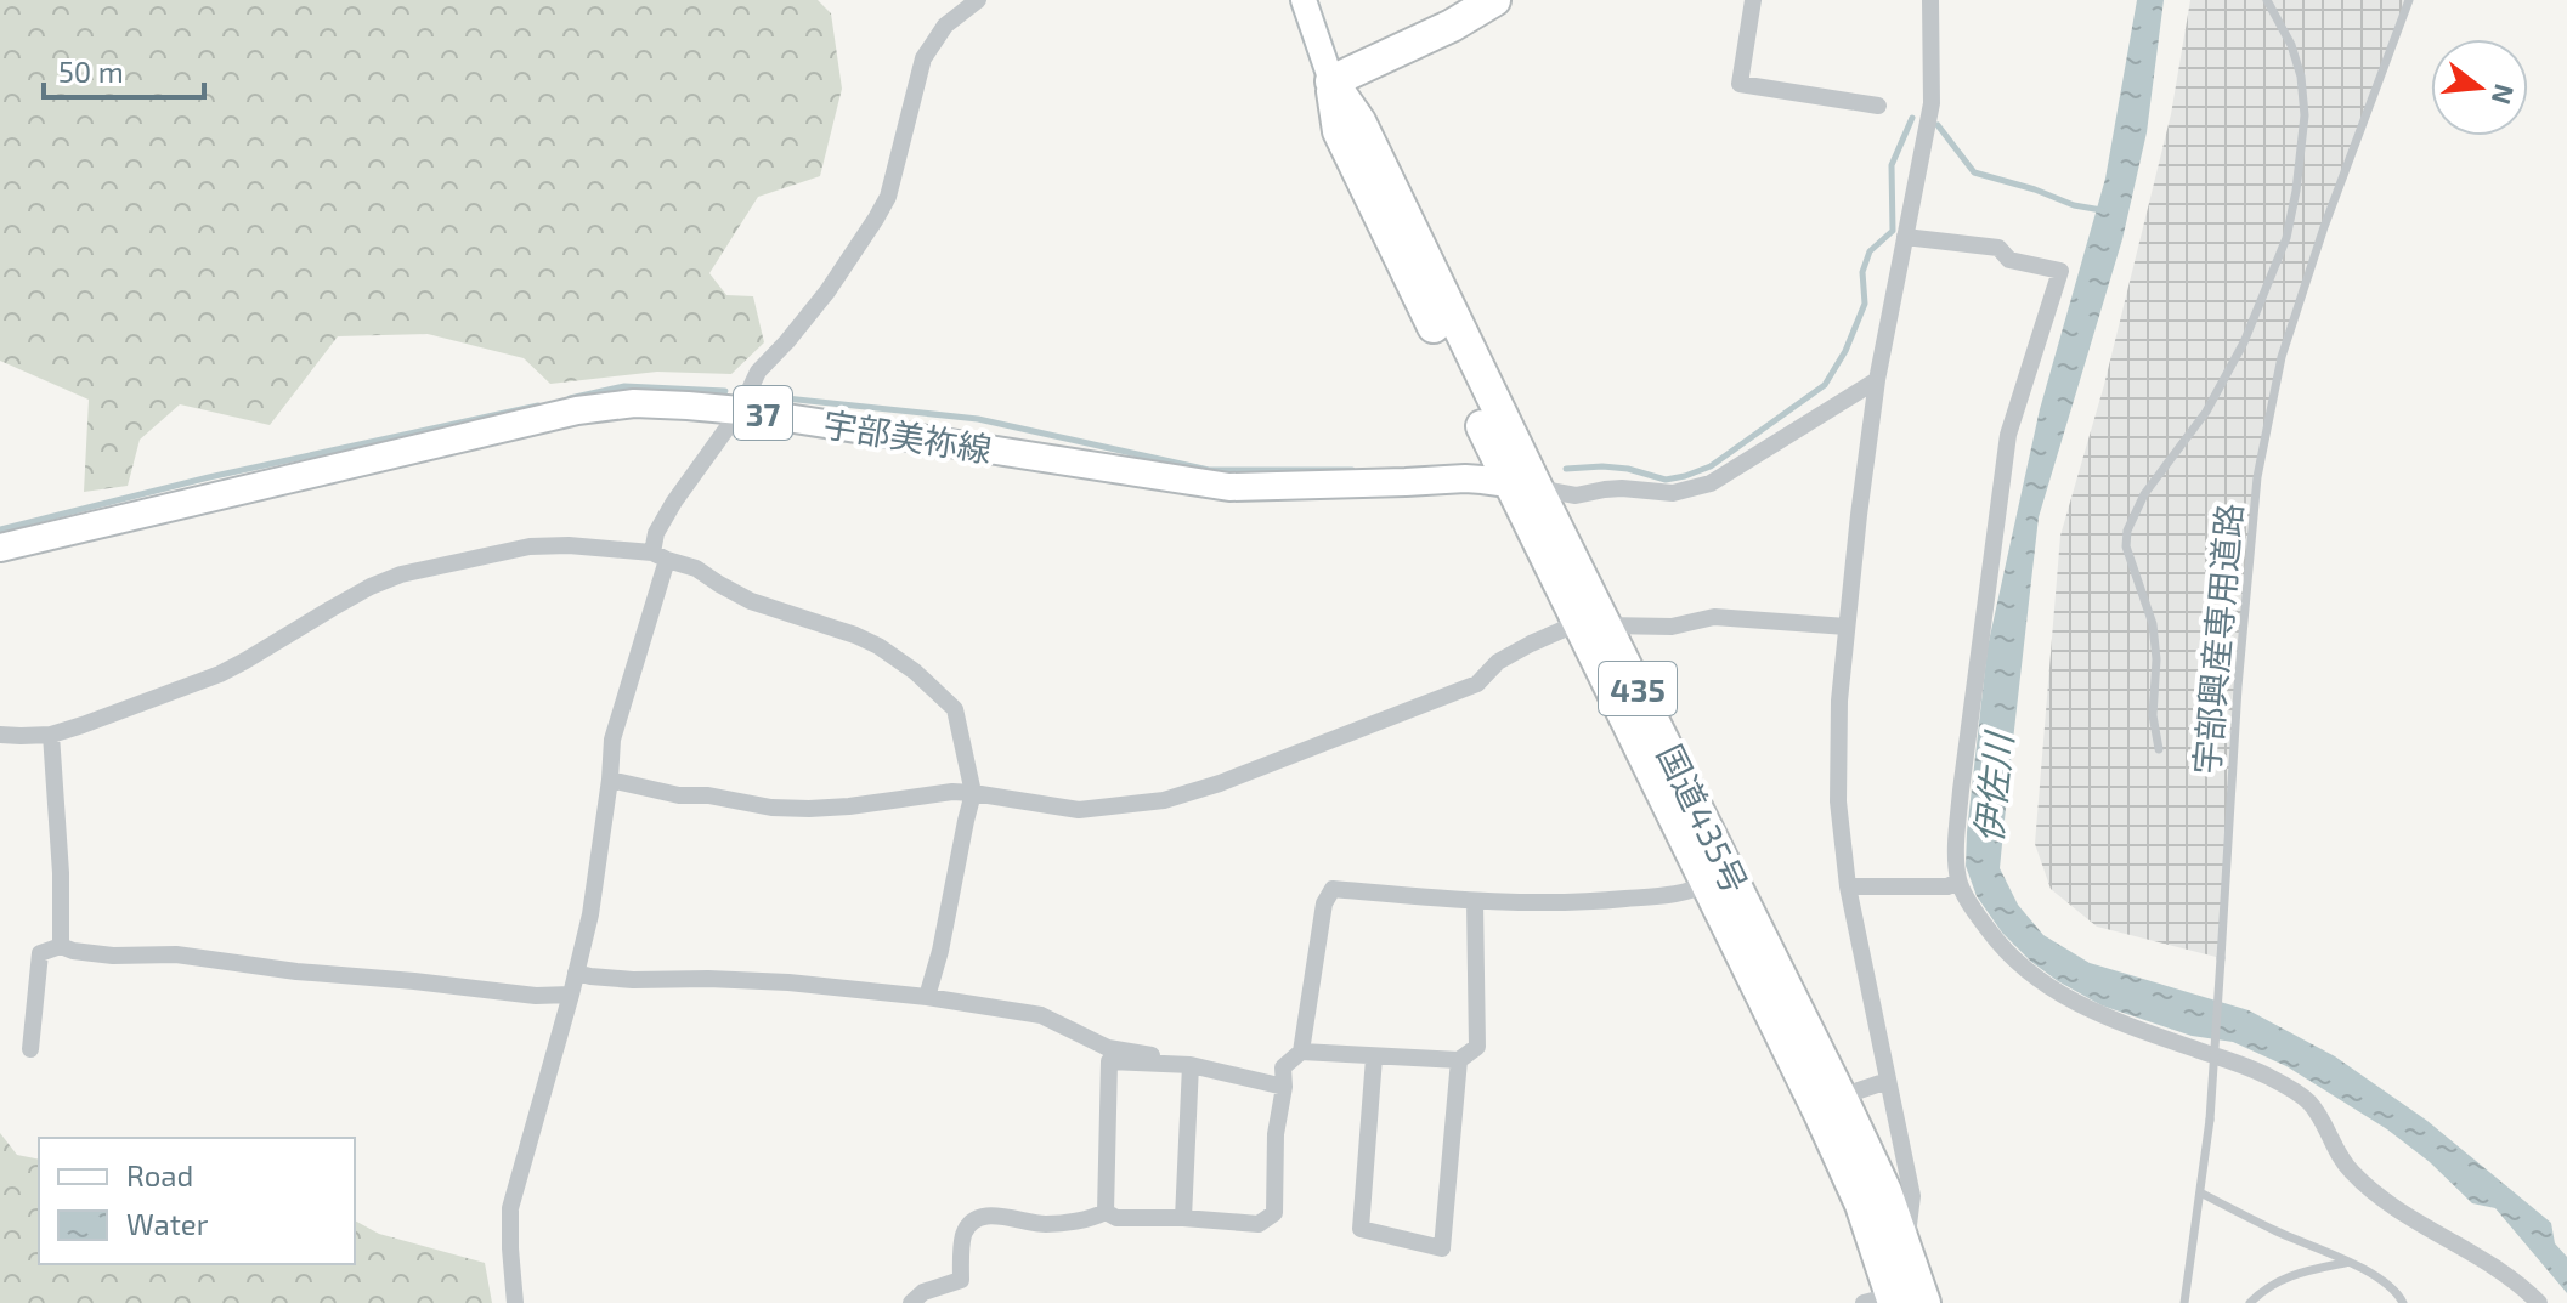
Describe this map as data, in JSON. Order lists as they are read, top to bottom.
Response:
{
  "streets": {
    "highway": ["435", "国道435号"],
    "main road": ["37", "宇部美祢線"],
    "lane": ["宇部興産専用道路"]
  },
  "crossings": [
    ["宇部美祢線", "国道435号"]
  ],
  "water": ["伊佐川"],
  "legend": ["Road", "Water"],
  "scale_bar": "50 m",
  "north": "right"
}
